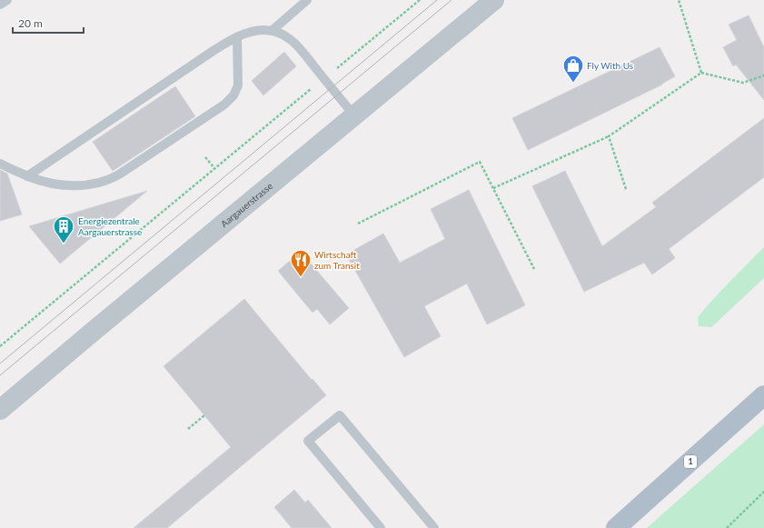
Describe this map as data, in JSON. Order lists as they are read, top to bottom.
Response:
{
  "streets": {
    "main road": ["1"],
    "street": ["Aargauerstrasse"]
  },
  "places": {
    "shop": ["Fly With Us"],
    "building": ["Energiezentrale Aargauerstrasse"],
    "restaurant": ["Wirtschaft zum Transit"]
  },
  "scale_bar": "20 m"
}
